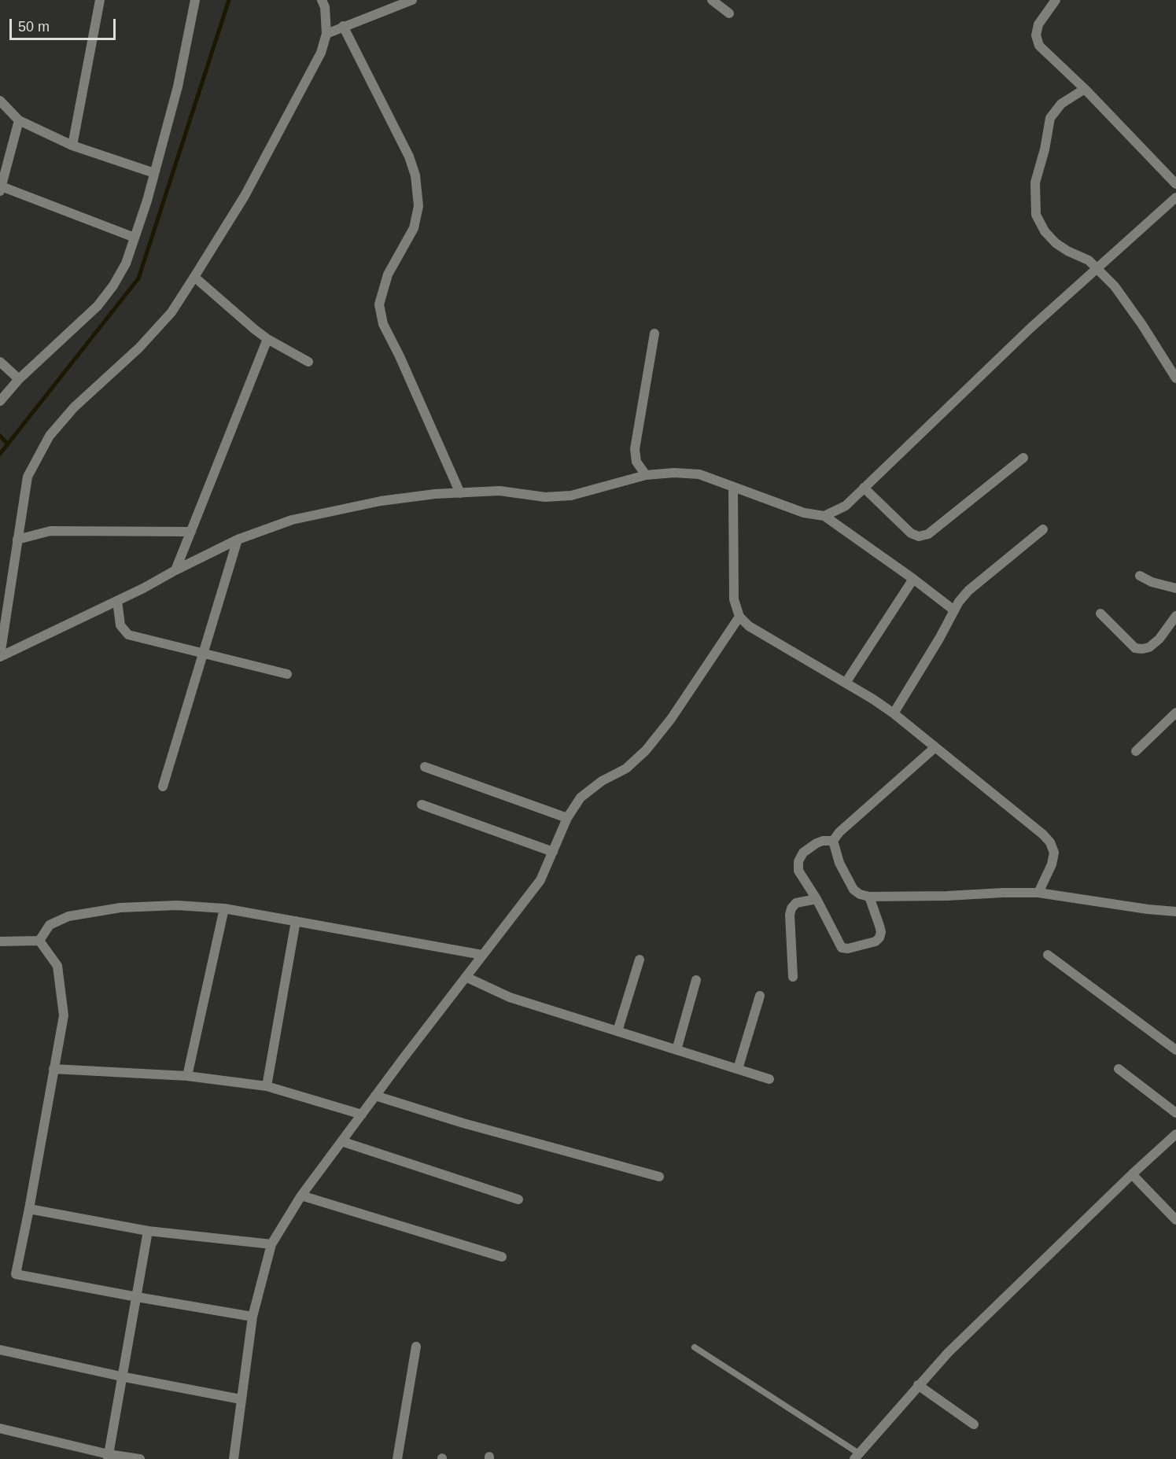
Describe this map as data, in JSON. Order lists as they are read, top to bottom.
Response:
{
  "scale_bar": "50 m"
}
